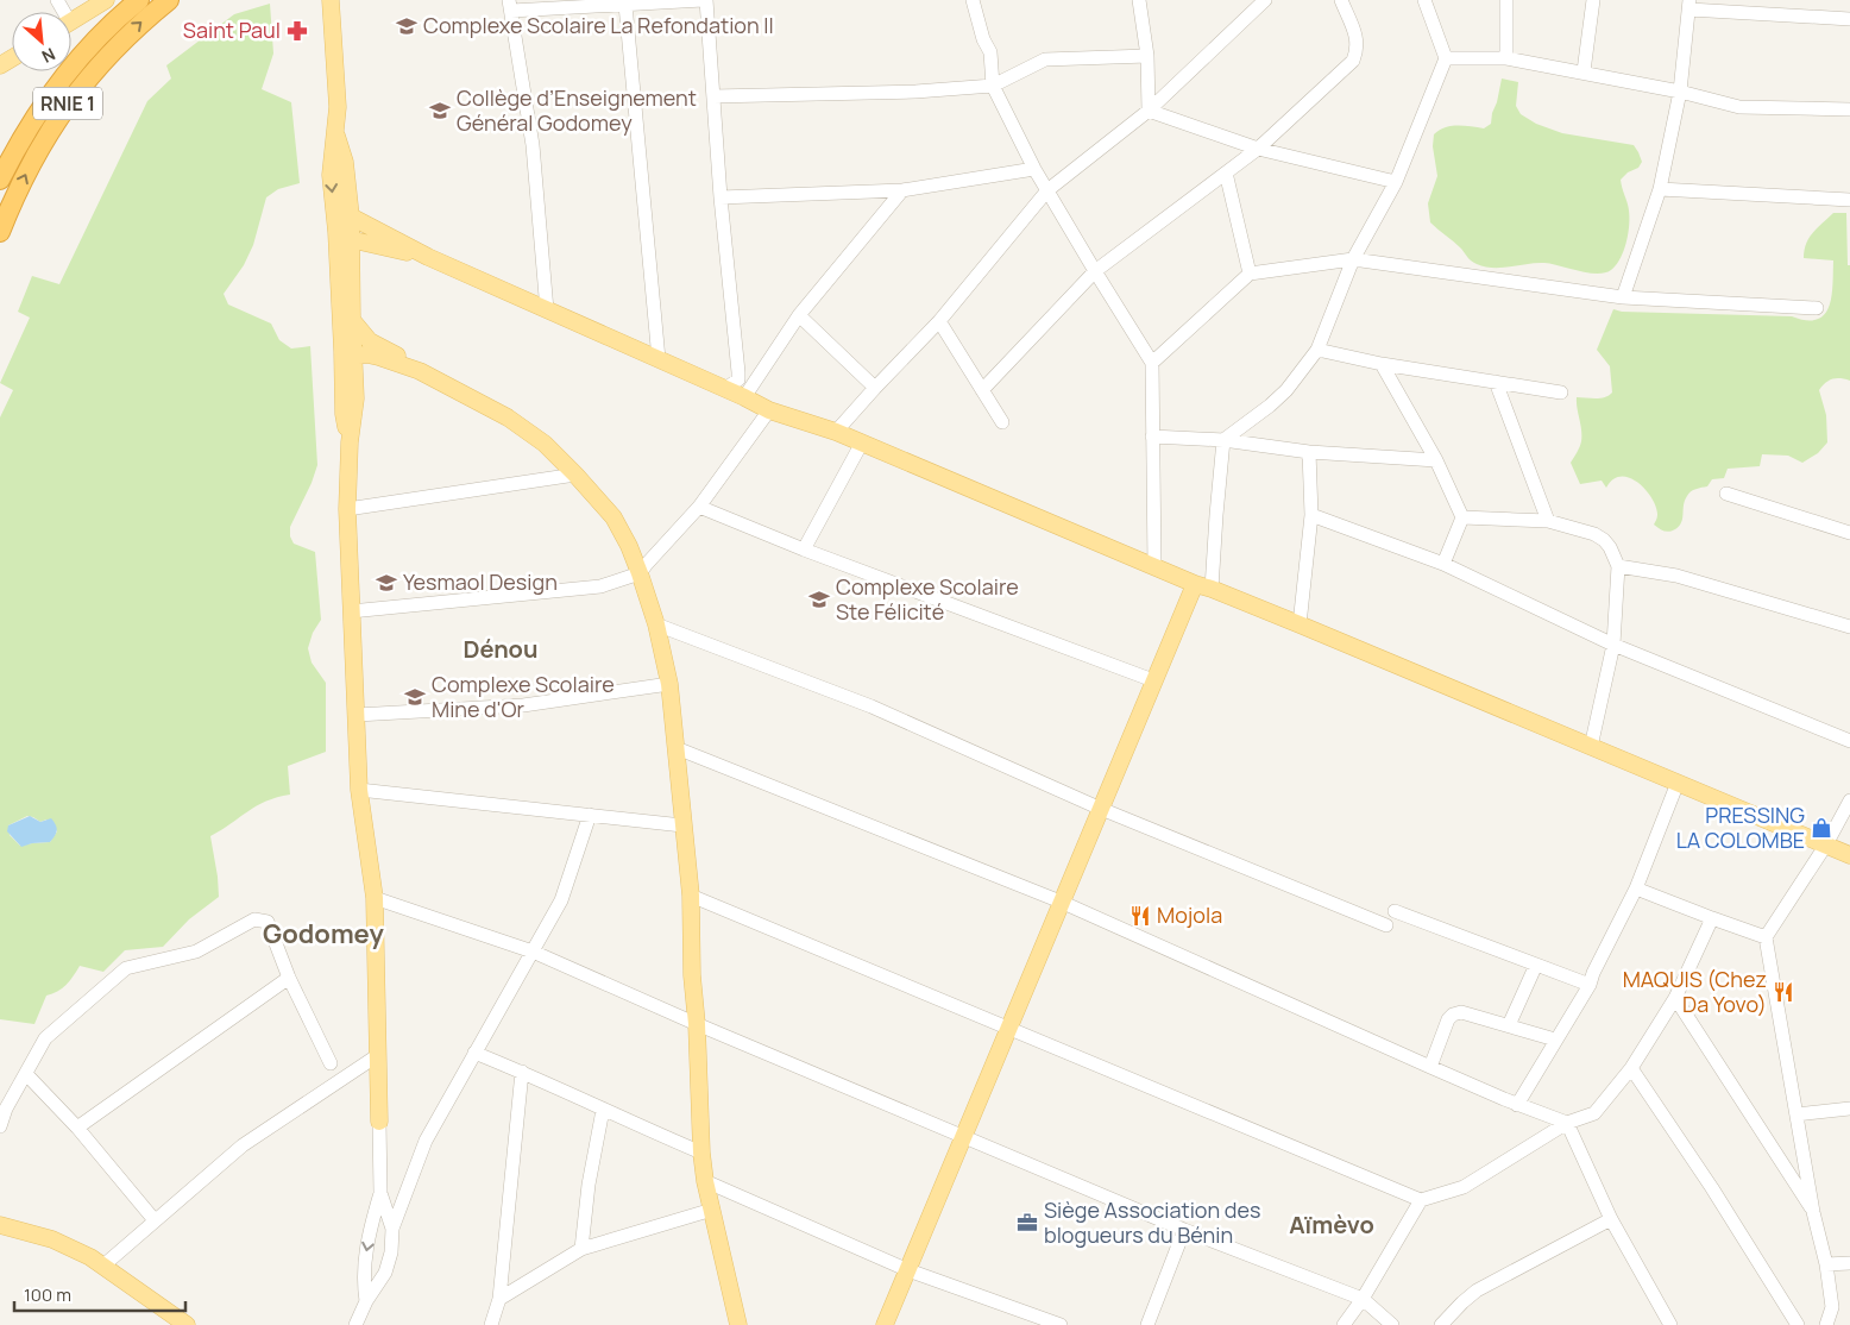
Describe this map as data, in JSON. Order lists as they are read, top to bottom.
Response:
{
  "streets": {
    "highway": ["RNIE 1"]
  },
  "districts": ["Dénou", "Godomey", "Aïmèvo"],
  "places": {
    "school or university": [
      "Complexe Scolaire La Refondation II",
      "Collège d’Enseignement Général Godomey",
      "Yesmaol Design",
      "Complexe Scolaire Ste Félicité",
      "Complexe Scolaire Mine d'Or"
    ],
    "pharmacy": ["Saint Paul"],
    "shop": ["PRESSING LA COLOMBE"],
    "restaurant": ["Mojola", "MAQUIS (Chez Da Yovo)"],
    "office": ["Siège Association des blogueurs du Bénin"]
  },
  "scale_bar": "100 m",
  "north": "bottom right"
}
